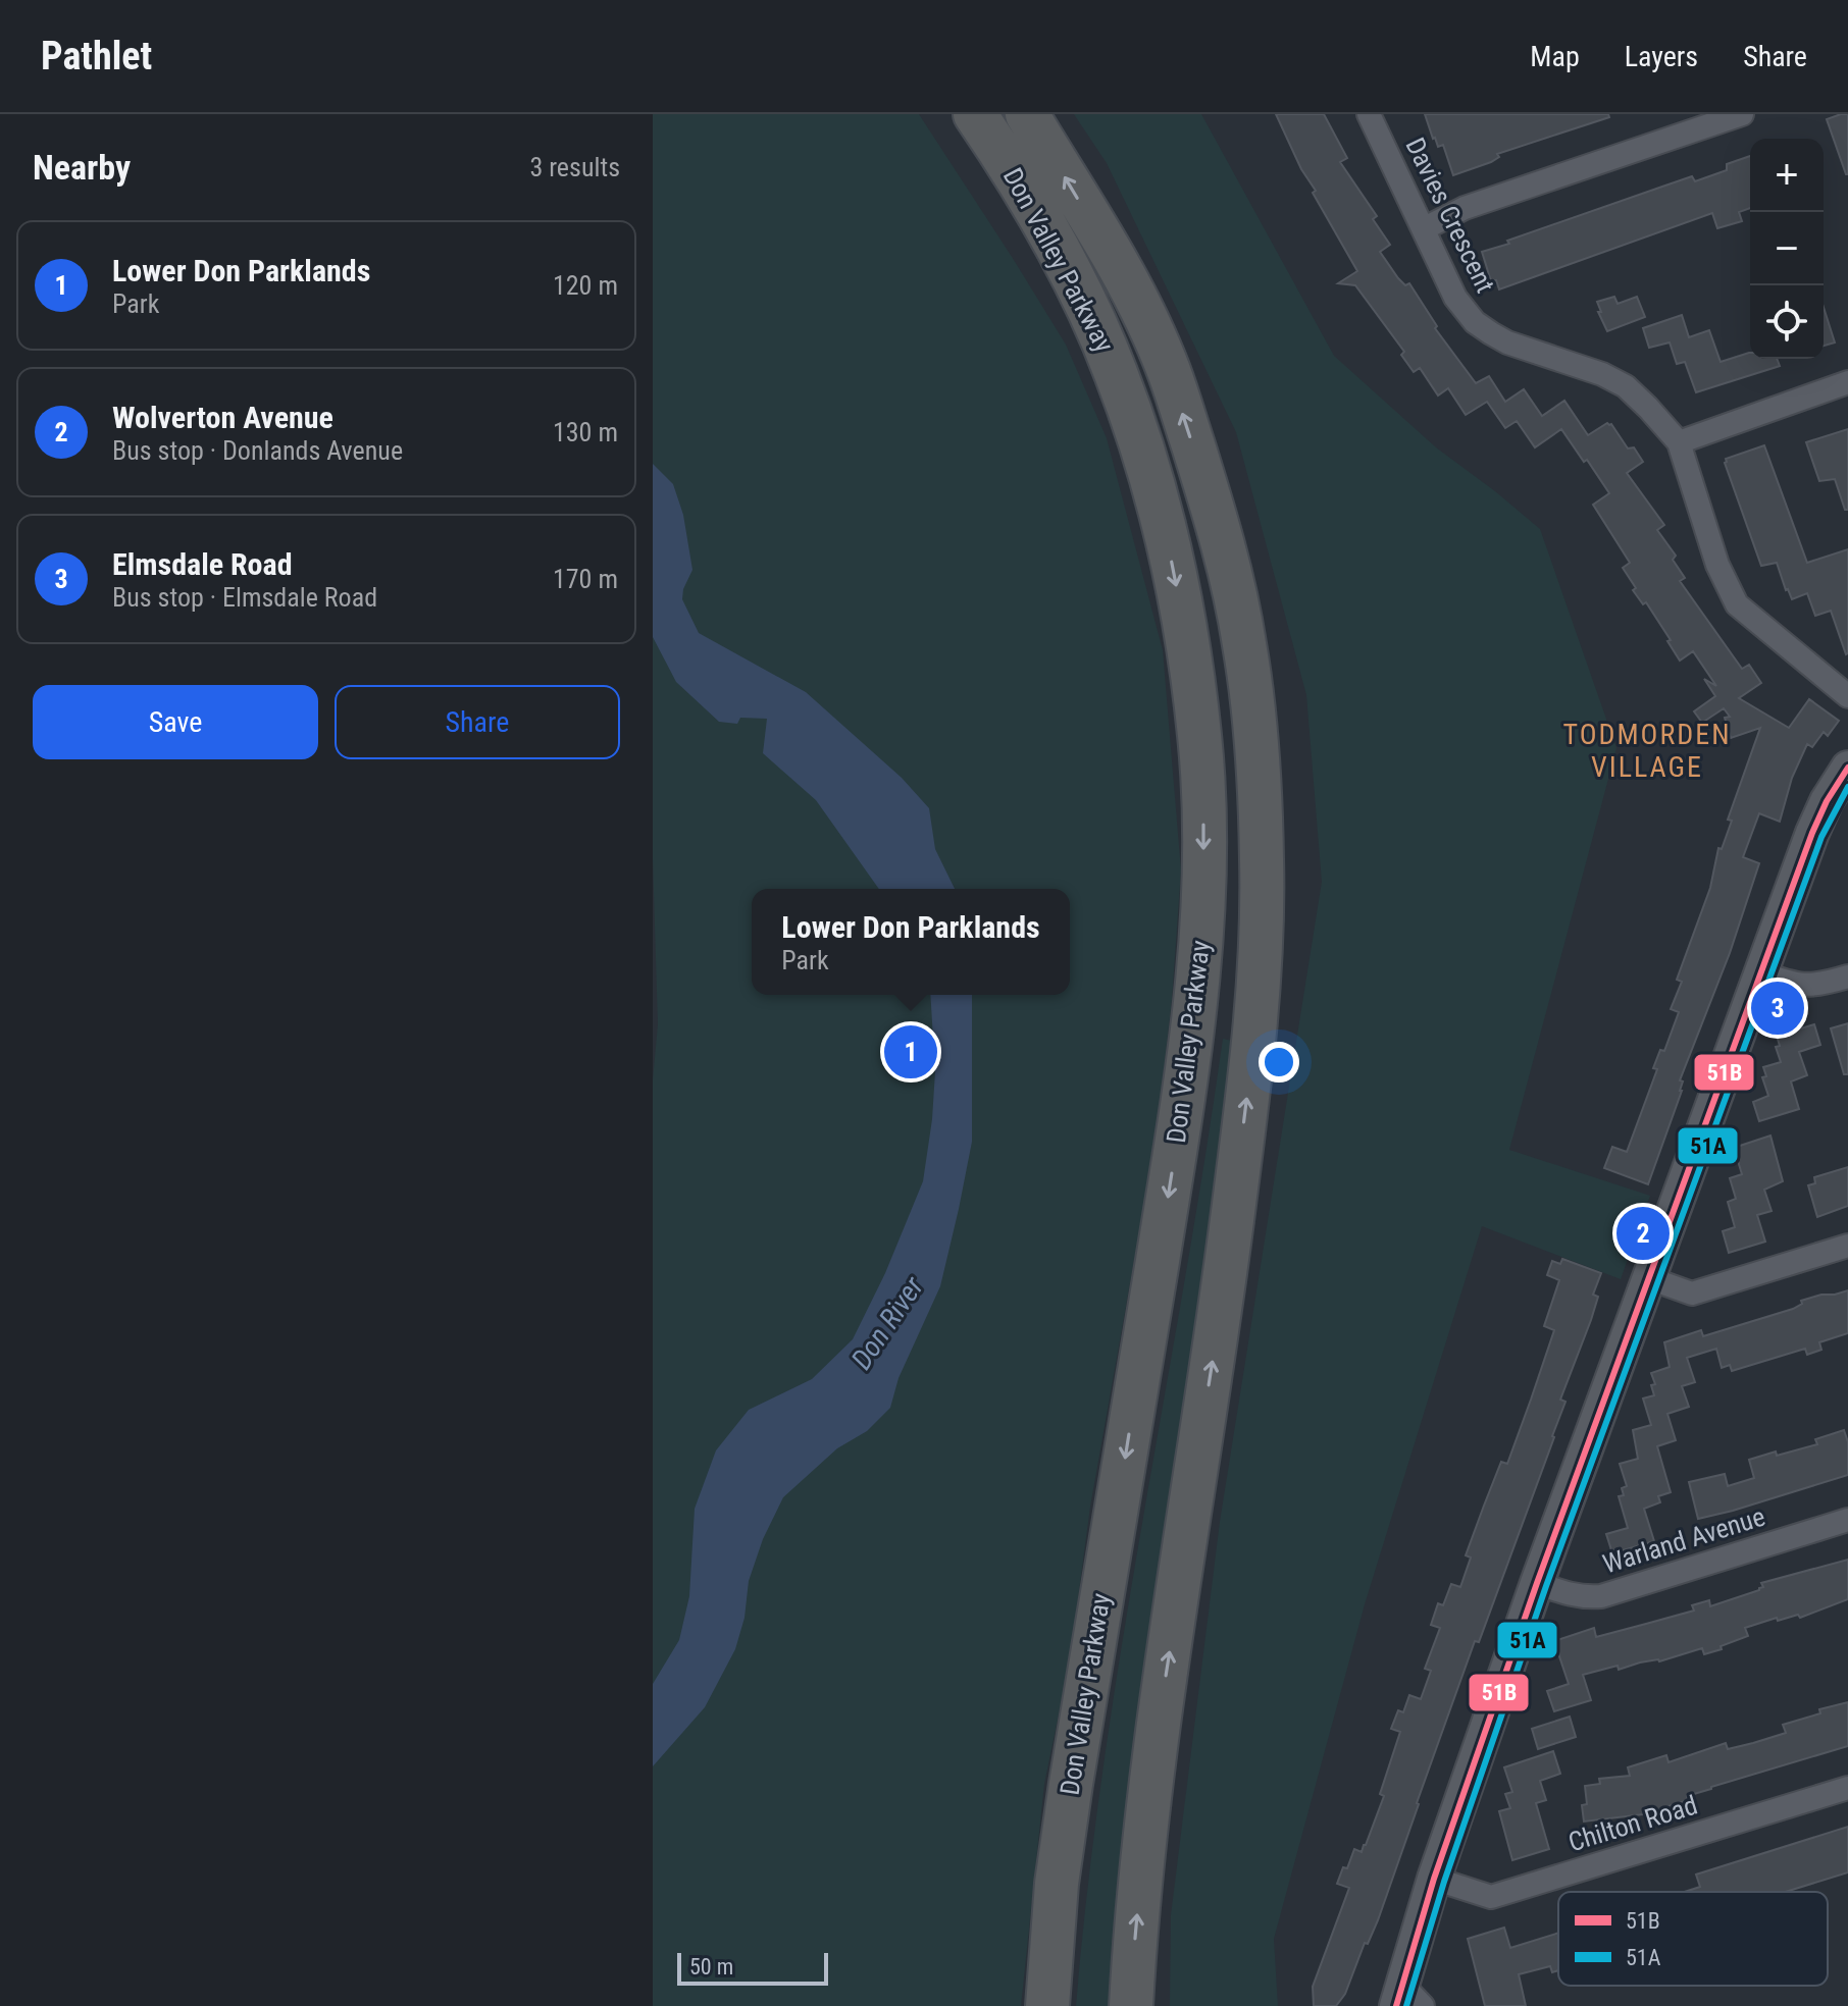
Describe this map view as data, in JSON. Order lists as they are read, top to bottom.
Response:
{
  "streets": {
    "highway": ["Don Valley Parkway"],
    "street": ["Davies Crescent", "Warland Avenue", "Chilton Road"]
  },
  "districts": ["TODMORDEN VILLAGE"],
  "water": ["Don River"],
  "lines": ["transit line 51B", "transit line 51A"],
  "legend": ["51B", "51A"],
  "scale_bar": "50 m",
  "page": {
    "header": "Pathlet",
    "nav": ["Map", "Layers", "Share"],
    "heading": ["Nearby", "3 results"],
    "map_buttons": ["+", "−"],
    "list": [
      {
        "mark": "1",
        "name": "Lower Don Parklands",
        "note": "Park",
        "value": "120 m"
      },
      {
        "mark": "2",
        "name": "Wolverton Avenue",
        "note": "Bus stop · Donlands Avenue",
        "value": "130 m"
      },
      {
        "mark": "3",
        "name": "Elmsdale Road",
        "note": "Bus stop · Elmsdale Road",
        "value": "170 m"
      }
    ],
    "buttons": ["Save", "Share"],
    "popup": ["Lower Don Parklands", "Park"],
    "pins": ["3", "1", "2"],
    "scale": "50 m"
  }
}
